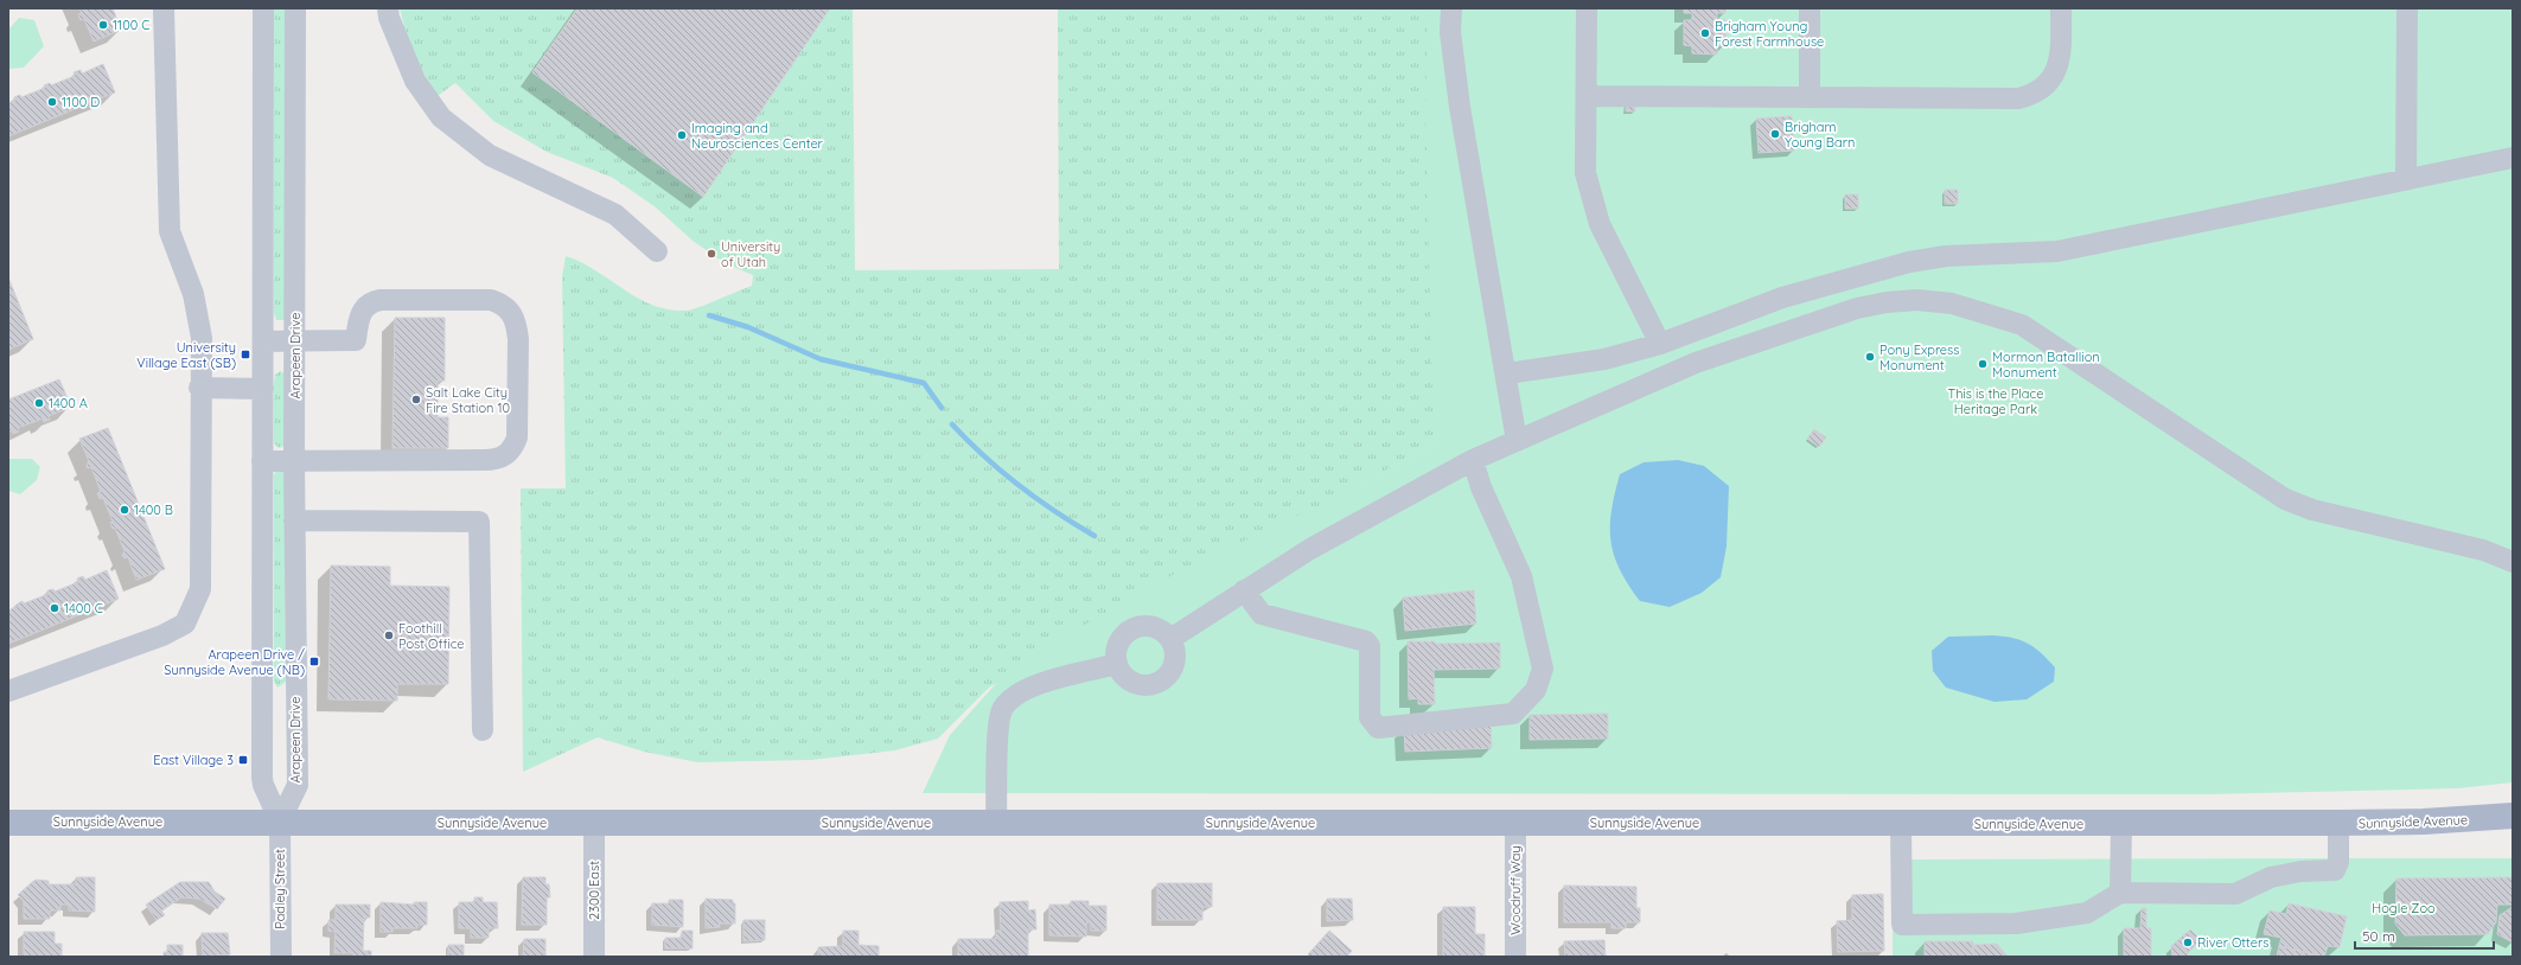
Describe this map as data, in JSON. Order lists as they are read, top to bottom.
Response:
{
  "streets": {
    "main road": ["Sunnyside Avenue"],
    "street": [
      "Arapeen Drive",
      "Padley Street",
      "2300 East",
      "Woodruff Way"
    ]
  },
  "crossings": [
    ["Arapeen Drive", "Sunnyside Avenue"],
    ["Arapeen Drive", "Padley Street"],
    ["Sunnyside Avenue", "Padley Street"],
    ["Sunnyside Avenue", "2300 East"],
    ["Sunnyside Avenue", "Woodruff Way"]
  ],
  "parks": ["This is the Place Heritage Park", "Hogle Zoo"],
  "places": {
    "other": [
      "1100 C",
      "Brigham Young Forest Farmhouse",
      "1100 D",
      "Brigham Young Barn",
      "Imaging and Neurosciences Center",
      "University of Utah",
      "Pony Express Monument",
      "Mormon Batallion Monument",
      "Salt Lake City Fire Station 10",
      "1400 A",
      "1400 B",
      "1400 C",
      "Foothill Post Office",
      "River Otters"
    ],
    "transit": ["University Village East (SB)", "Arapeen Drive / Sunnyside Avenue (NB)", "East Village 3"]
  },
  "scale_bar": "50 m"
}
